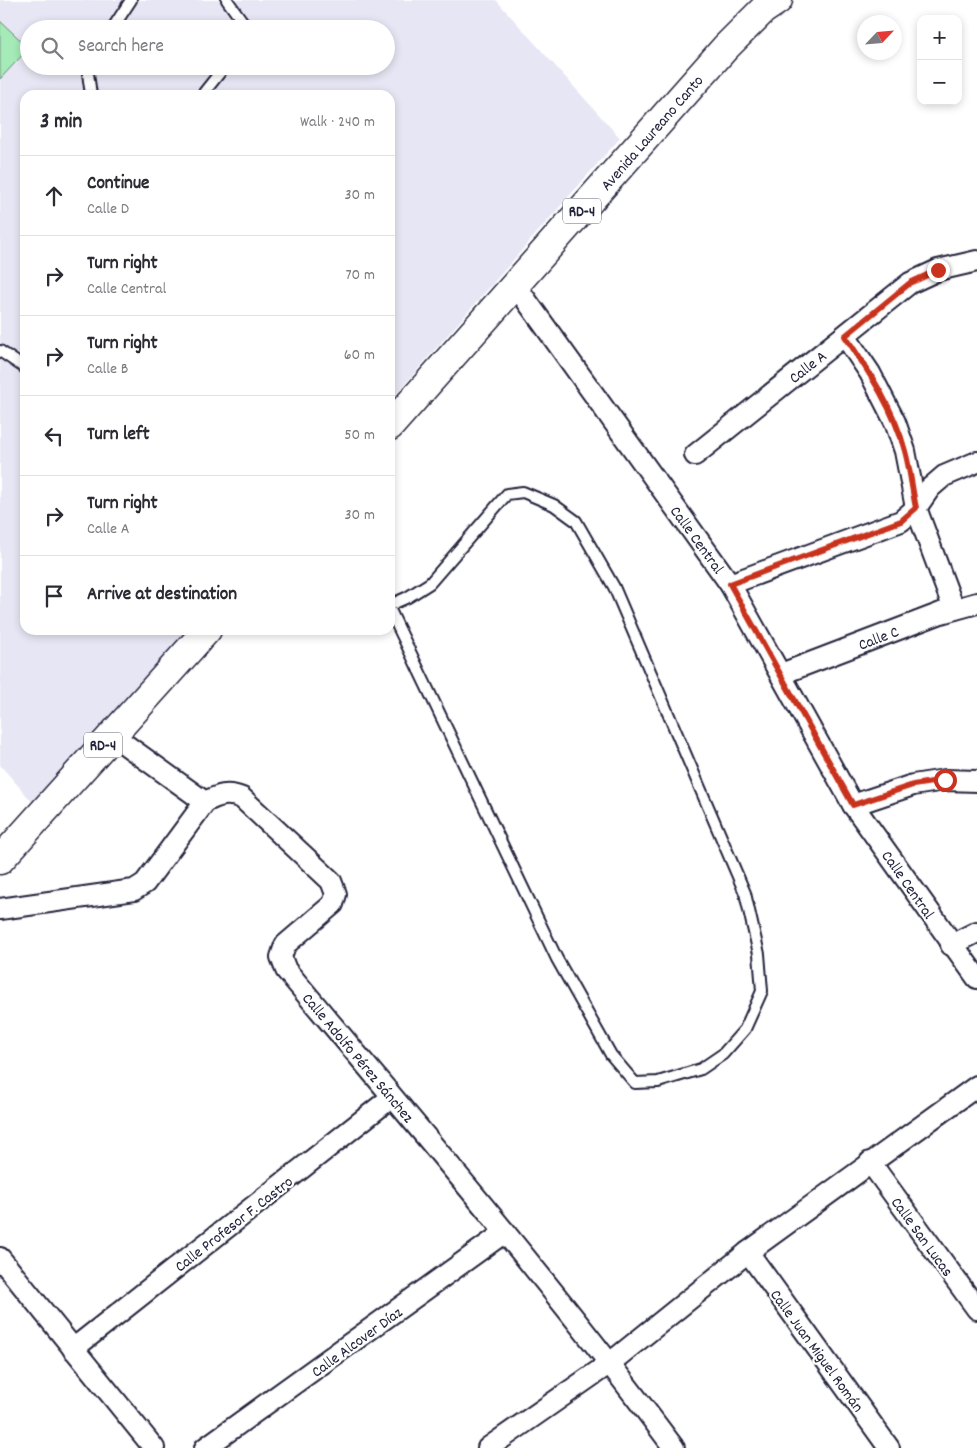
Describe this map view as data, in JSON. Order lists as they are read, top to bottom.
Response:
{
  "streets": {
    "main road": ["Avenida Laureano Canto", "RD-4"],
    "street": [
      "Calle A",
      "Calle Central",
      "Calle C",
      "Calle Adolfo Pérez Sánchez",
      "Calle Profesor F. Castro",
      "Calle San Lucas",
      "Calle Alcover Díaz",
      "Calle Juan Miguel Román"
    ]
  },
  "crossings": [
    ["Avenida Laureano Canto", "Calle Central"],
    ["Calle Central", "Calle C"],
    ["Calle Adolfo Pérez Sánchez", "Calle Profesor F. Castro"],
    ["Calle Adolfo Pérez Sánchez", "Calle Alcover Díaz"]
  ],
  "north": "top right",
  "page": {
    "map_buttons": ["+", "−"],
    "search": "Search here",
    "heading": ["3 min", "Walk · 240 m"],
    "list": [
      ["Continue", "Calle D", "30 m"],
      ["Turn right", "Calle Central", "70 m"],
      ["Turn right", "Calle B", "60 m"],
      ["Turn left", "50 m"],
      ["Turn right", "Calle A", "30 m"],
      "Arrive at destination"
    ]
  }
}
